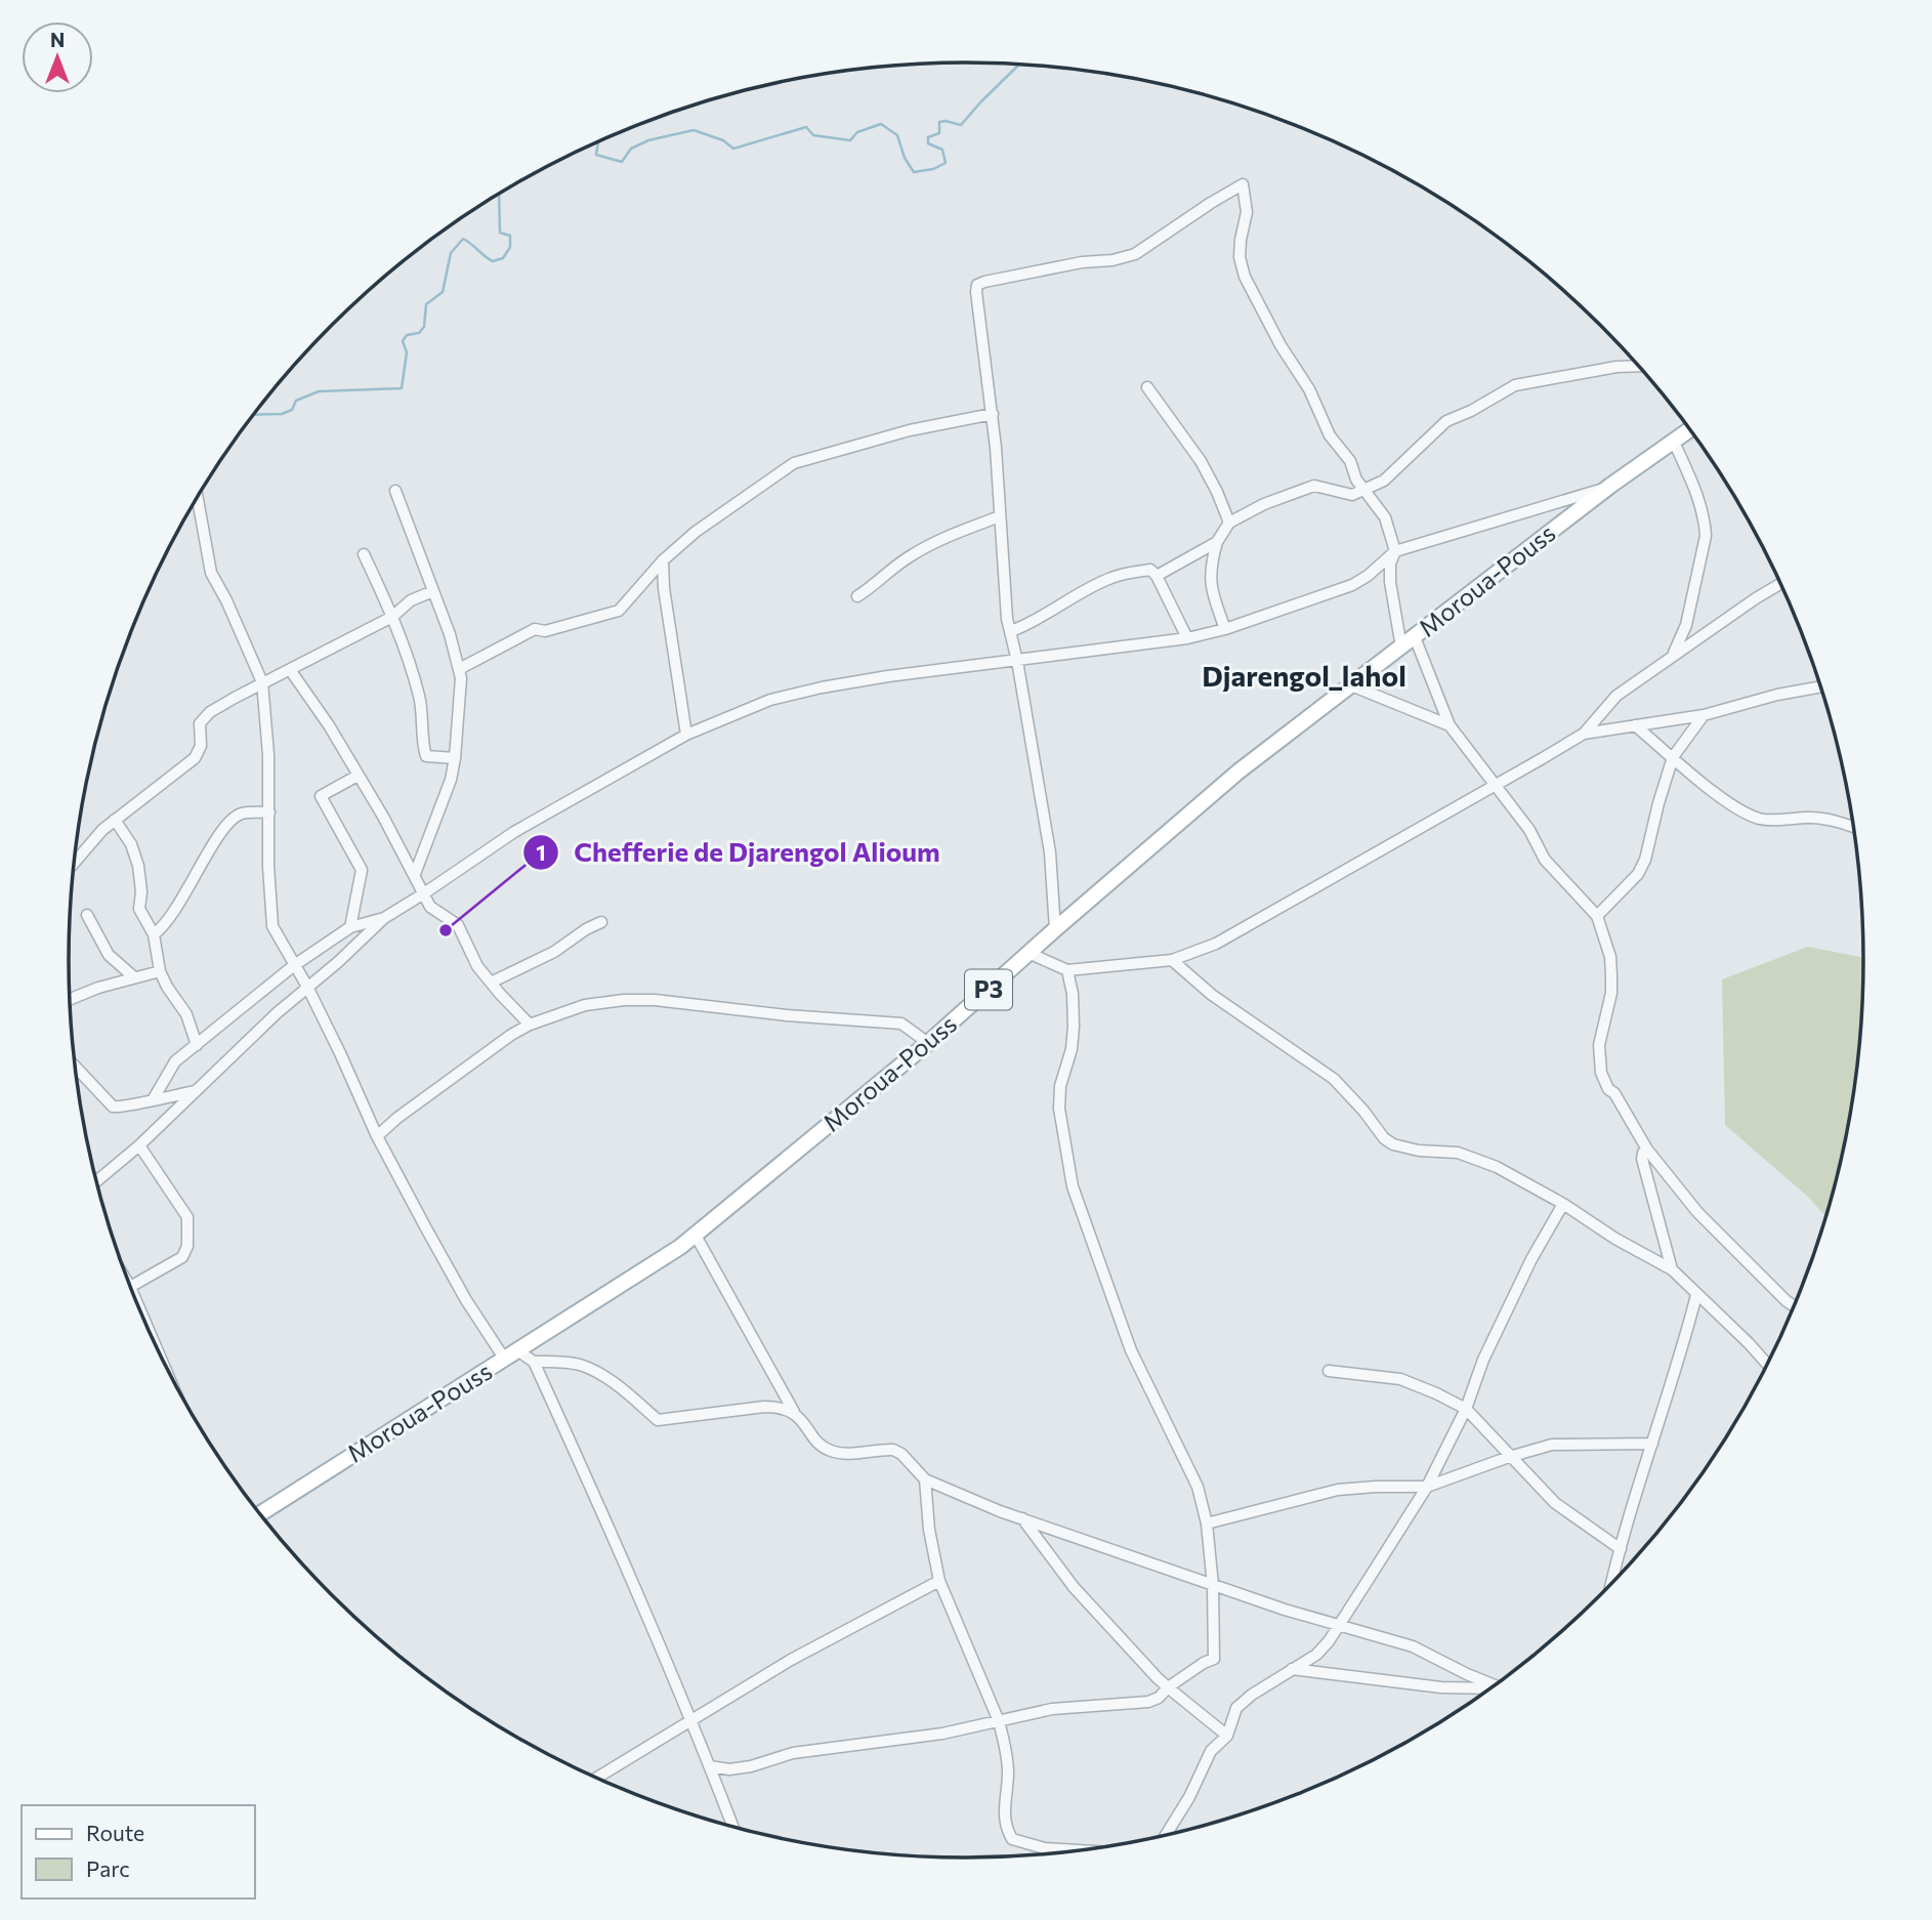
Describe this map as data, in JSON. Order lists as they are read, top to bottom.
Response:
{
  "streets": {
    "main road": ["Moroua-Pouss", "P3"]
  },
  "districts": ["Djarengol_lahol"],
  "places": ["Chefferie de Djarengol Alioum"],
  "legend": ["Route", "Parc"],
  "north": "top"
}
